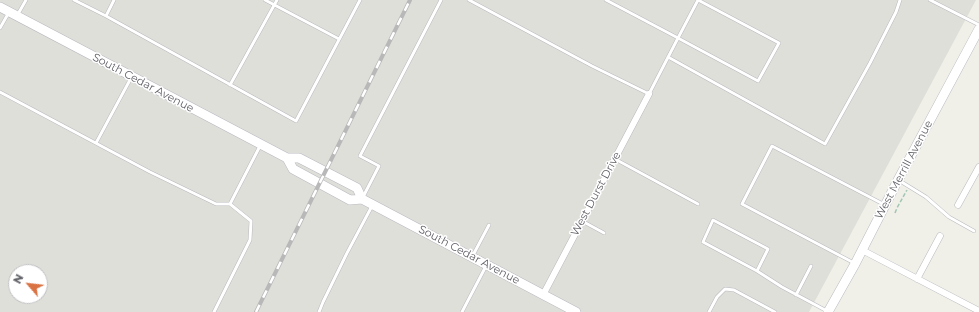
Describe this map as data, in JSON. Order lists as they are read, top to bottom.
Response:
{
  "streets": {
    "main road": ["South Cedar Avenue", "West Merrill Avenue"],
    "street": ["West Durst Drive"]
  },
  "crossings": [
    ["South Cedar Avenue", "West Durst Drive"]
  ],
  "north": "top left"
}
